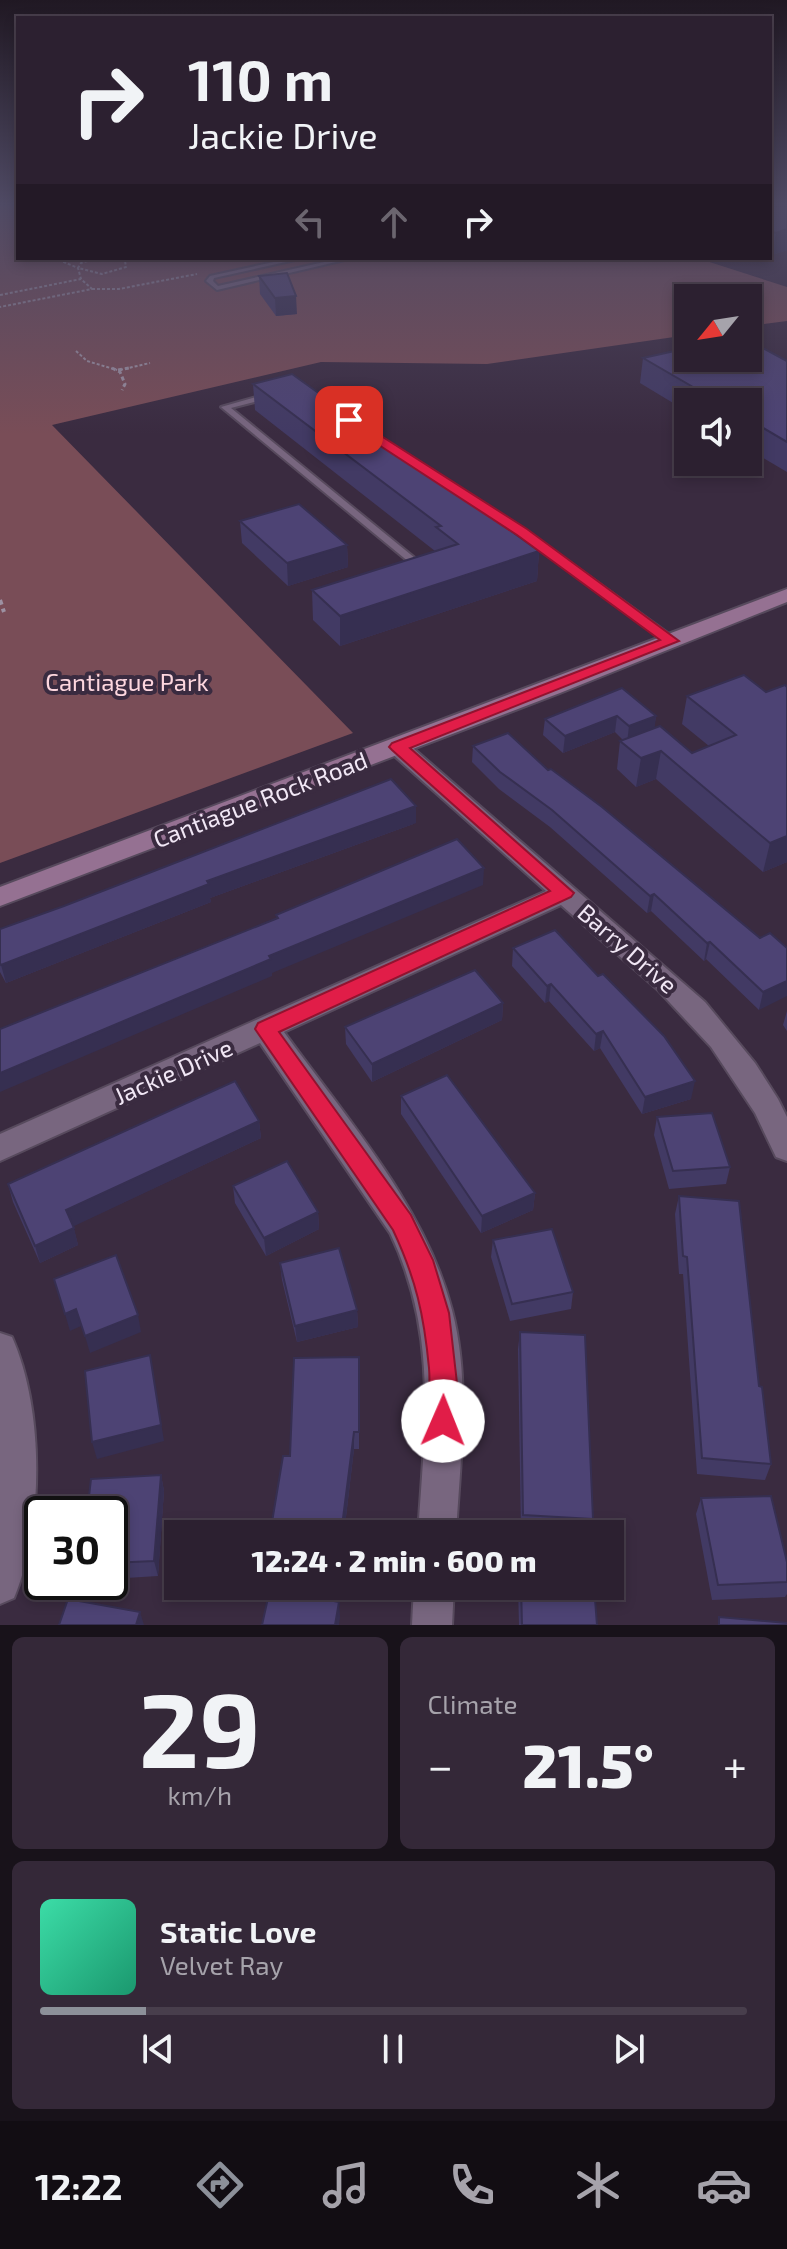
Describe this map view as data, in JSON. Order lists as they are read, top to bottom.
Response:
{
  "streets": {
    "main road": ["Cantiague Rock Road"],
    "street": ["Barry Drive", "Jackie Drive"]
  },
  "crossings": [
    ["Cantiague Rock Road", "Barry Drive"],
    ["Barry Drive", "Jackie Drive"]
  ],
  "parks": ["Cantiague Park"],
  "north": "bottom left",
  "page": {
    "turn": ["110 m", "Jackie Drive"],
    "limit": "30",
    "trip": "12:24 · 2 min · 600 m",
    "tile": [
      ["29", "km/h"],
      "Climate"
    ],
    "heat": ["−", "21.5°", "+"],
    "song": ["Static Love", "Velvet Ray"],
    "tabs": "12:22"
  }
}
